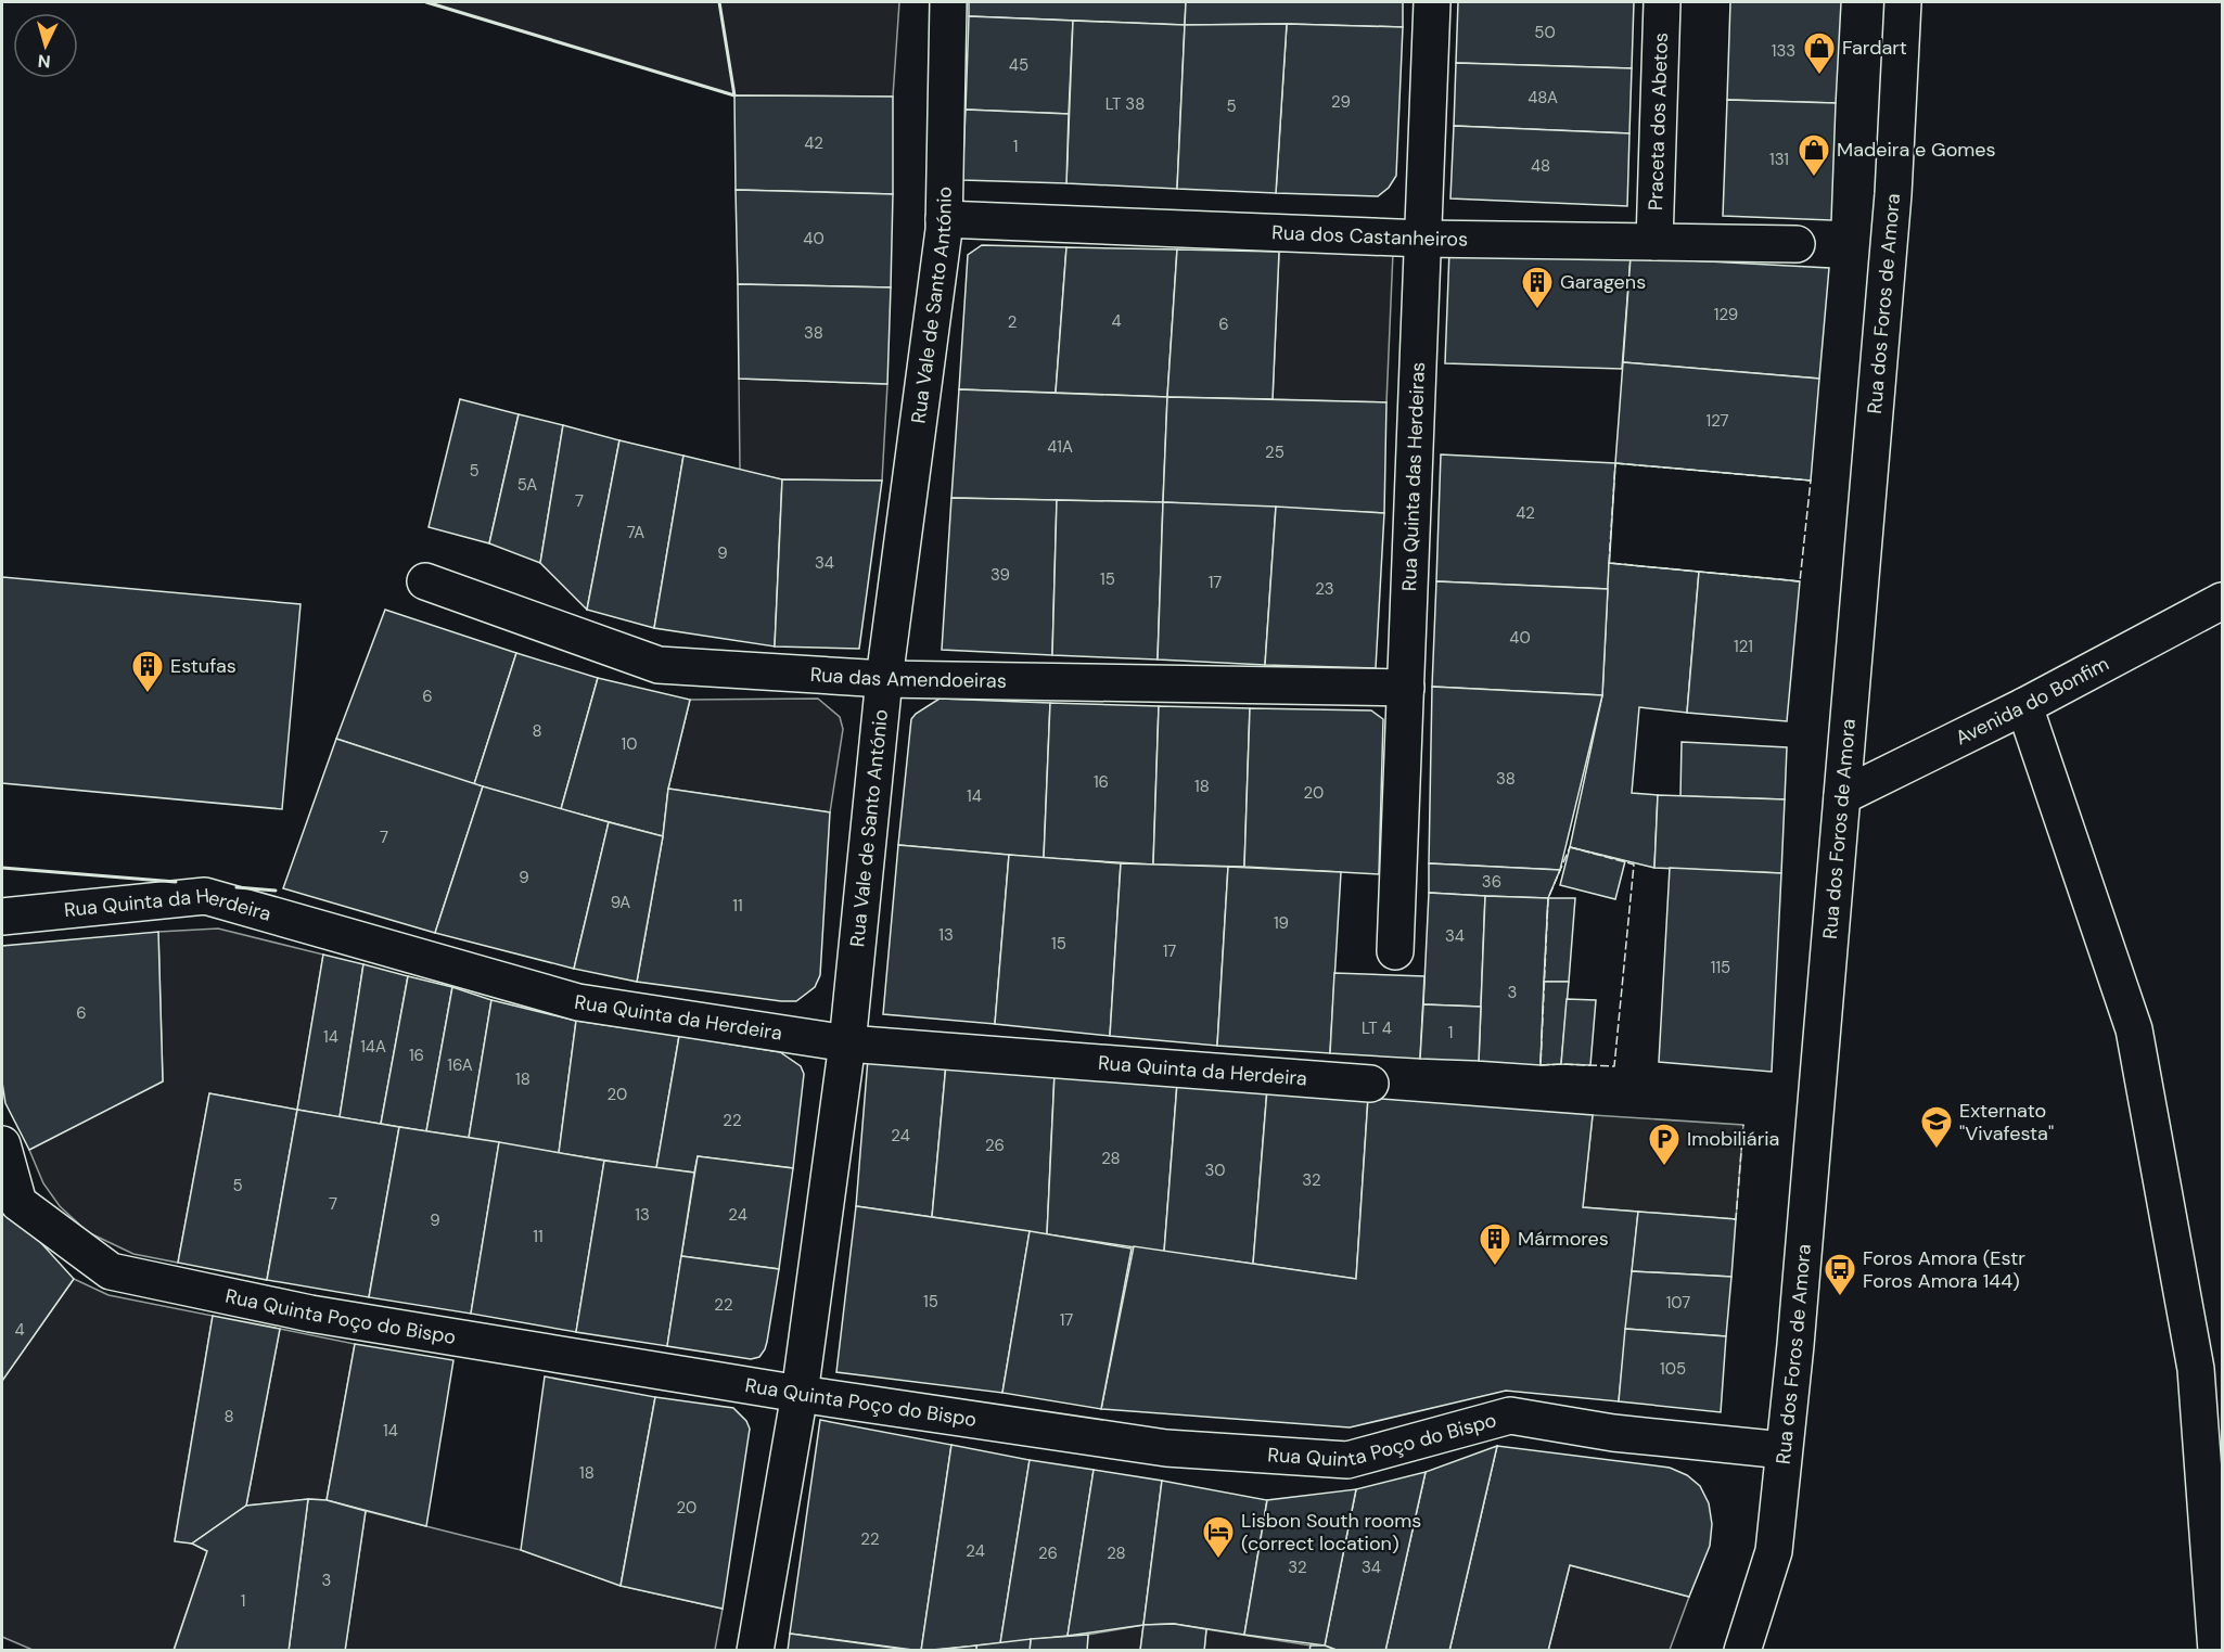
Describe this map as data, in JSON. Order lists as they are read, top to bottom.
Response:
{
  "streets": {
    "street": [
      "Praceta dos Abetos",
      "Rua dos Castanheiros",
      "Rua dos Foros de Amora",
      "Rua Vale de Santo António",
      "Rua Quinta das Herdeiras",
      "Rua das Amendoeiras",
      "Avenida do Bonfim",
      "Rua Quinta da Herdeira",
      "Rua Quinta Poço do Bispo"
    ]
  },
  "crossings": [
    ["Praceta dos Abetos", "Rua dos Castanheiros"],
    ["Rua dos Castanheiros", "Rua Vale de Santo António"],
    ["Rua dos Castanheiros", "Rua Quinta das Herdeiras"],
    ["Rua dos Foros de Amora", "Avenida do Bonfim"],
    ["Rua dos Foros de Amora", "Rua Quinta Poço do Bispo"],
    ["Rua Vale de Santo António", "Rua das Amendoeiras"],
    ["Rua Vale de Santo António", "Rua Quinta da Herdeira"],
    ["Rua Vale de Santo António", "Rua Quinta Poço do Bispo"],
    ["Rua Quinta das Herdeiras", "Rua das Amendoeiras"]
  ],
  "places": {
    "shop": ["Fardart", "Madeira e Gomes"],
    "building": ["Garagens", "Estufas", "Mármores"],
    "school or university": ["Externato \"Vivafesta\""],
    "parking": ["Imobiliária"],
    "bus stop": ["Foros Amora (Estr Foros Amora 144)"],
    "hotel": ["Lisbon South rooms (correct location)"]
  },
  "house_numbers": [
    "50",
    "133",
    "45",
    "48A",
    "29",
    "LT 38",
    "5",
    "42",
    "1",
    "131",
    "48",
    "40",
    "129",
    "4",
    "2",
    "6",
    "38",
    "127",
    "41A",
    "25",
    "5",
    "5A",
    "7",
    "42",
    "7A",
    "9",
    "34",
    "39",
    "15",
    "17",
    "23",
    "40",
    "121",
    "6",
    "8",
    "10",
    "38",
    "16",
    "18",
    "20",
    "14",
    "7",
    "9",
    "36",
    "9A",
    "11",
    "19",
    "13",
    "34",
    "15",
    "17",
    "115",
    "3",
    "6",
    "LT 4",
    "1",
    "14",
    "14A",
    "16",
    "16A",
    "18",
    "20",
    "22",
    "24",
    "26",
    "28",
    "30",
    "32",
    "5",
    "7",
    "13",
    "24",
    "9",
    "11",
    "15",
    "107",
    "22",
    "17",
    "4",
    "105",
    "8",
    "14",
    "18",
    "20",
    "22",
    "24",
    "26",
    "28",
    "32",
    "34",
    "3",
    "1"
  ],
  "north": "bottom"
}
